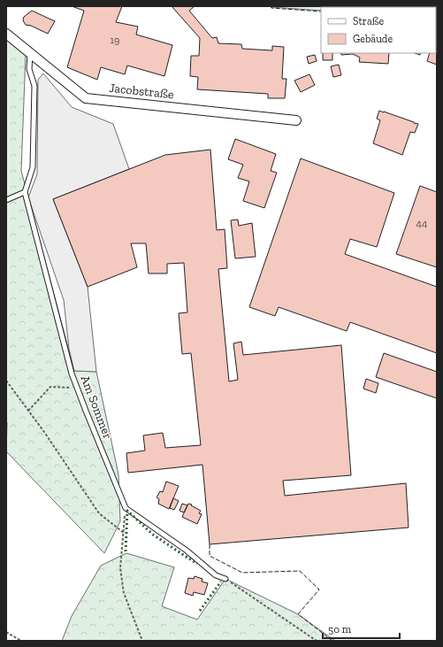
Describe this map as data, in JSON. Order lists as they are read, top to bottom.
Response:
{
  "streets": {
    "street": ["Jacobstraße"],
    "lane": ["Am Sommer"]
  },
  "house_numbers": ["19", "44"],
  "legend": ["Straße", "Gebäude"],
  "scale_bar": "50 m"
}
